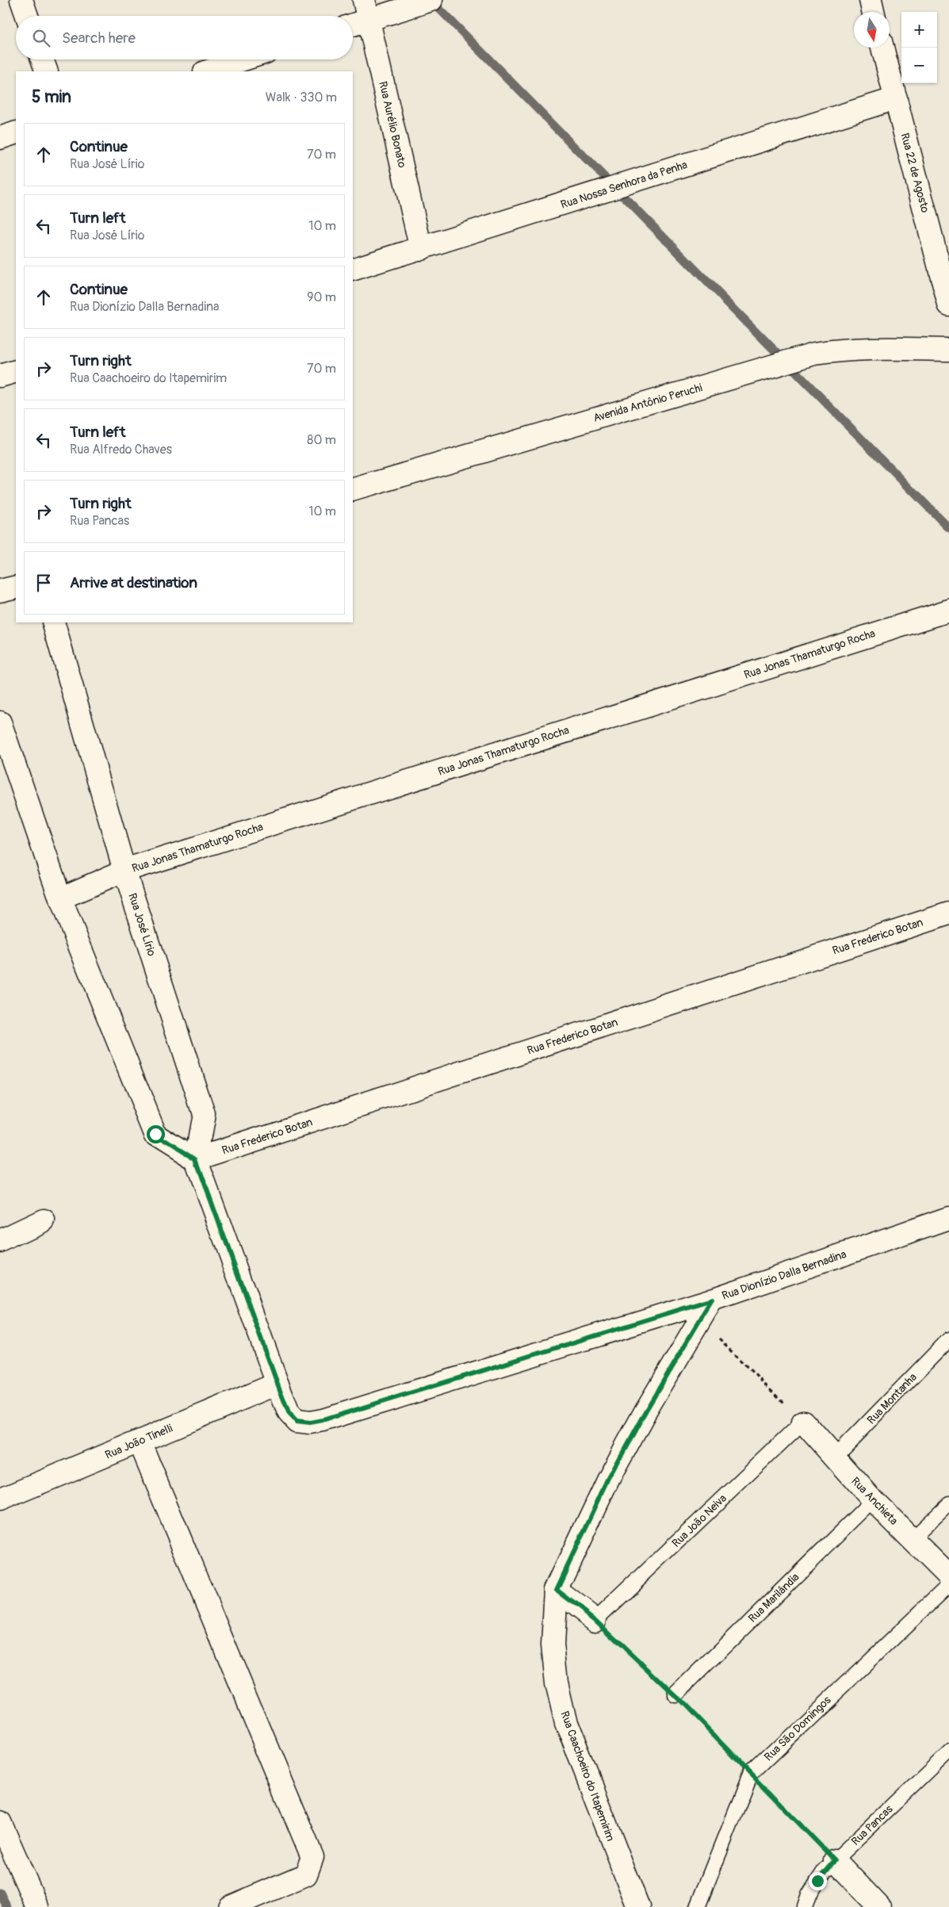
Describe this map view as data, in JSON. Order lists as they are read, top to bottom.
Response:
{
  "streets": {
    "street": [
      "Rua Aurélio Bonato",
      "Rua 22 de Agosto",
      "Rua Nossa Senhora da Penha",
      "Avenida Antônio Peruchi",
      "Rua Jonas Thamaturgo Rocha",
      "Rua José Lírio",
      "Rua Frederico Botan",
      "Rua Dionízio Dalla Bernadina",
      "Rua João Tinelli",
      "Rua Anchieta",
      "Rua Caachoeiro do Itapemirim"
    ],
    "lane": [
      "Rua Montanha",
      "Rua João Neiva",
      "Rua Marilândia",
      "Rua São Domingos",
      "Rua Pancas"
    ]
  },
  "crossings": [
    ["Rua Aurélio Bonato", "Rua Nossa Senhora da Penha"],
    ["Rua 22 de Agosto", "Rua Nossa Senhora da Penha"],
    ["Rua Jonas Thamaturgo Rocha", "Rua José Lírio"],
    ["Rua José Lírio", "Rua Frederico Botan"],
    ["Rua José Lírio", "Rua Dionízio Dalla Bernadina"],
    ["Rua José Lírio", "Rua João Tinelli"],
    ["Rua Dionízio Dalla Bernadina", "Rua Caachoeiro do Itapemirim"],
    ["Rua Montanha", "Rua Anchieta"],
    ["Rua Anchieta", "Rua João Neiva"],
    ["Rua Anchieta", "Rua Marilândia"]
  ],
  "north": "bottom",
  "page": {
    "map_buttons": ["+", "−"],
    "search": "Search here",
    "heading": ["5 min", "Walk · 330 m"],
    "list": [
      ["Continue", "Rua José Lírio", "70 m"],
      ["Turn left", "Rua José Lírio", "10 m"],
      ["Continue", "Rua Dionízio Dalla Bernadina", "90 m"],
      ["Turn right", "Rua Caachoeiro do Itapemirim", "70 m"],
      ["Turn left", "Rua Alfredo Chaves", "80 m"],
      ["Turn right", "Rua Pancas", "10 m"],
      "Arrive at destination"
    ]
  }
}
